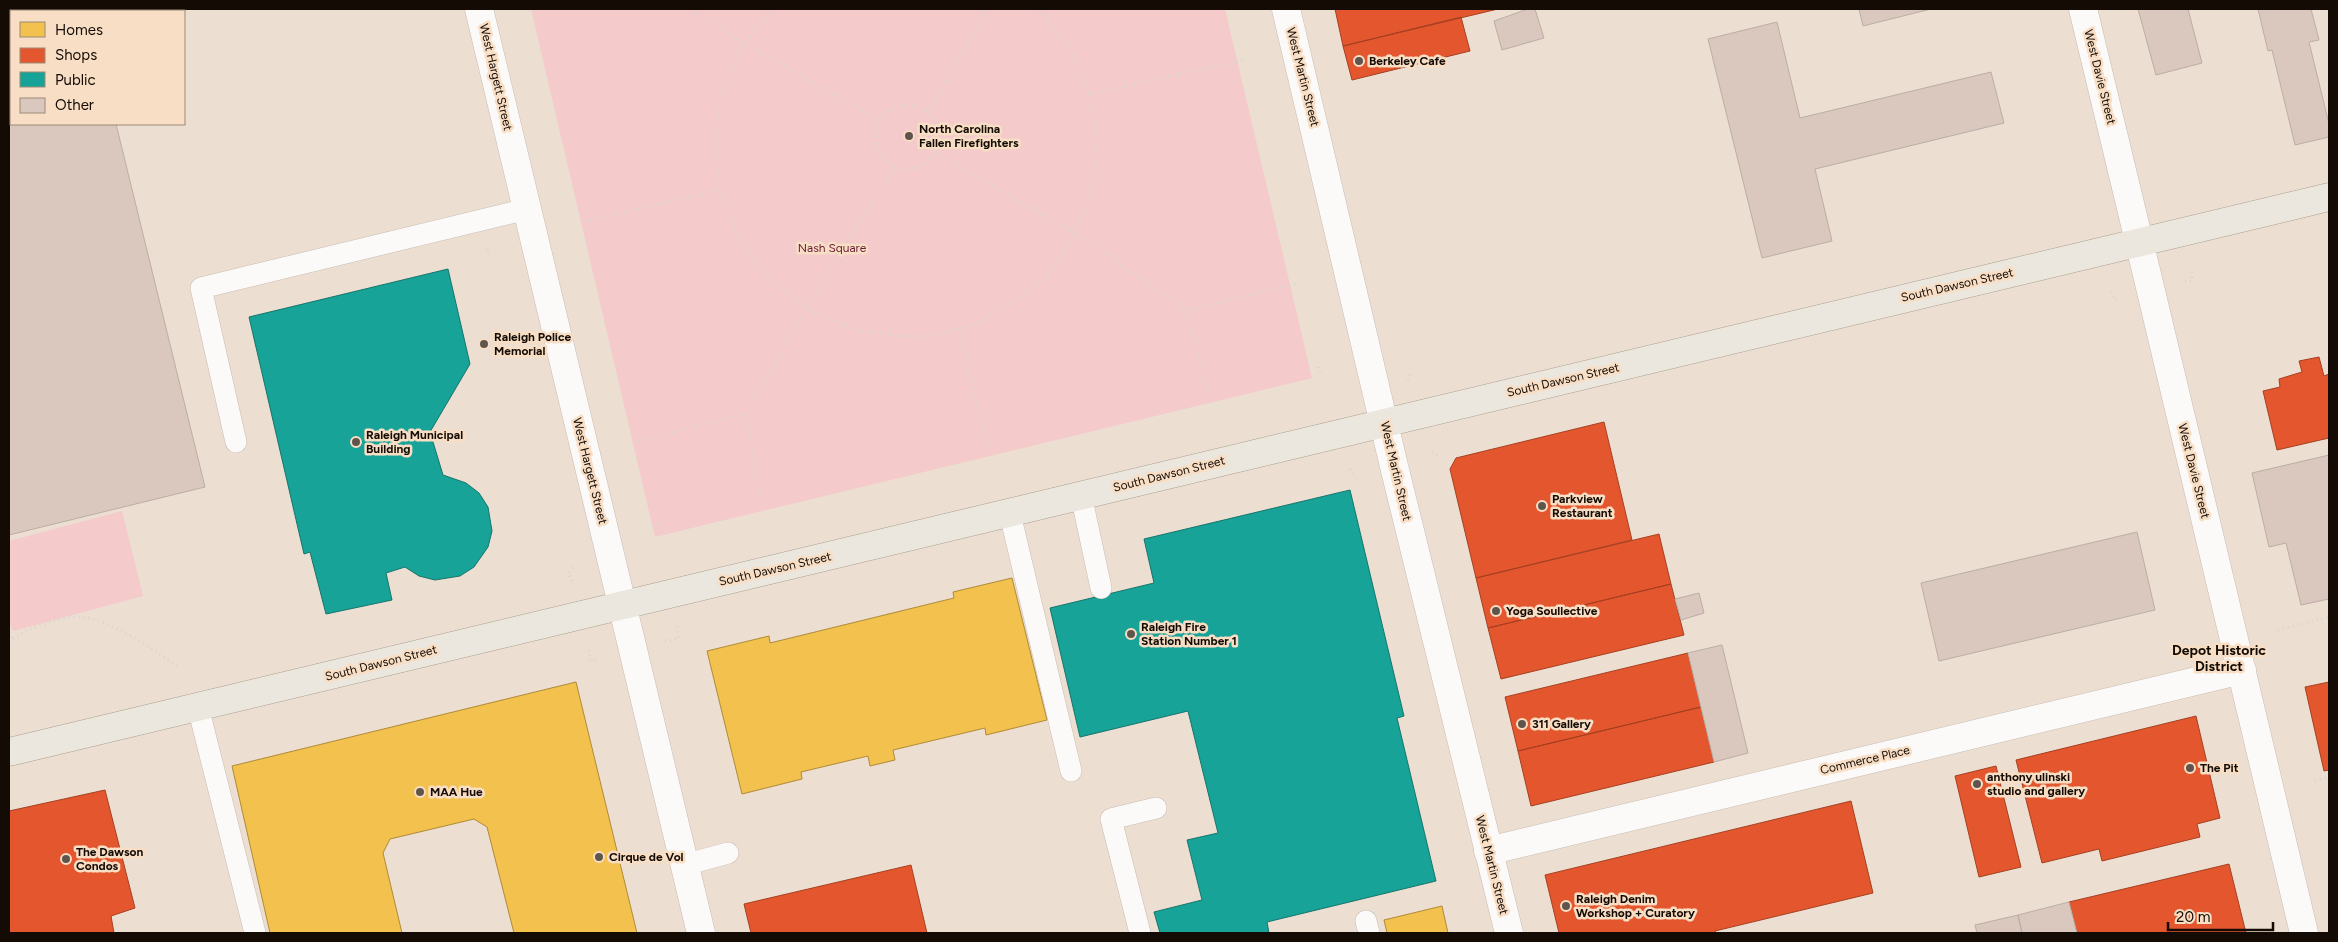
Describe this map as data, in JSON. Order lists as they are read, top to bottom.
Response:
{
  "streets": {
    "main road": ["South Dawson Street"],
    "street": [
      "West Hargett Street",
      "West Martin Street",
      "West Davie Street",
      "Commerce Place"
    ]
  },
  "crossings": [
    ["West Hargett Street", "South Dawson Street"],
    ["West Martin Street", "South Dawson Street"],
    ["West Martin Street", "Commerce Place"],
    ["West Davie Street", "South Dawson Street"],
    ["West Davie Street", "Commerce Place"]
  ],
  "districts": ["Depot Historic District"],
  "parks": ["Nash Square"],
  "places": [
    "Berkeley Cafe",
    "North Carolina Fallen Firefighters",
    "Raleigh Police Memorial",
    "Raleigh Municipal Building",
    "Parkview Restaurant",
    "Yoga Soullective",
    "Raleigh Fire Station Number 1",
    "311 Gallery",
    "The Pit",
    "anthony ulinski studio and gallery",
    "MAA Hue",
    "Cirque de Vol",
    "The Dawson Condos",
    "Raleigh Denim Workshop + Curatory"
  ],
  "legend": [
    "Homes",
    "Shops",
    "Public",
    "Other"
  ],
  "scale_bar": "20 m"
}
